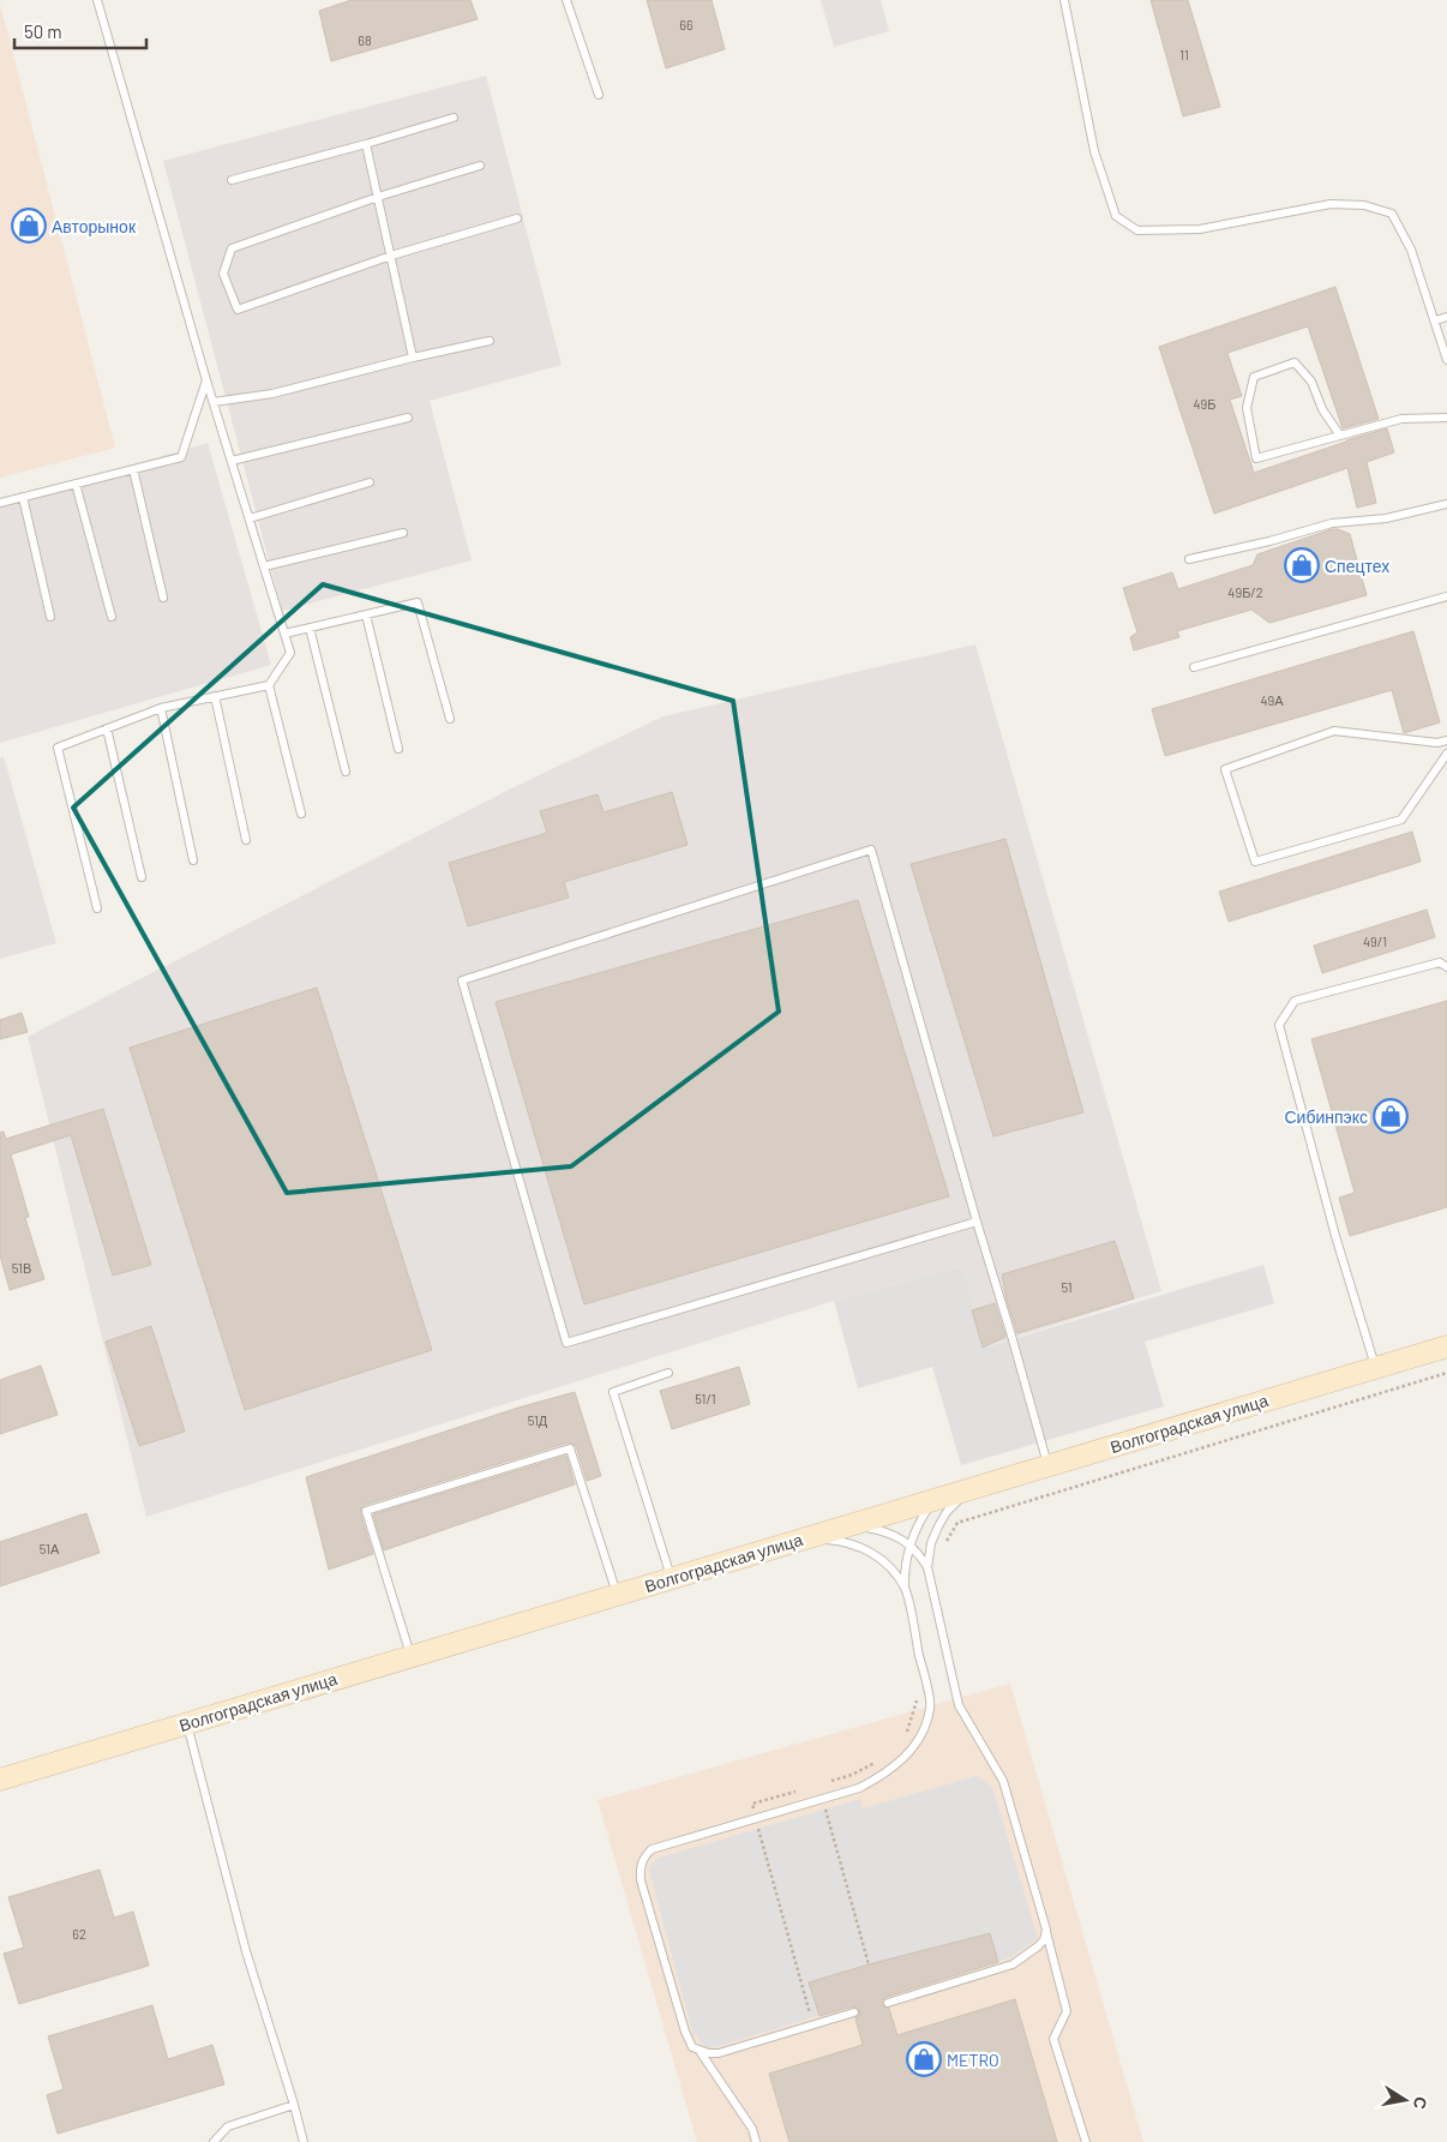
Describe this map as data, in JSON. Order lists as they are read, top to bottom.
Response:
{
  "streets": {
    "main road": ["Волгоградская улица"]
  },
  "places": {
    "shop": [
      "Авторынок",
      "Спецтех",
      "Сибинпэкс",
      "METRO"
    ]
  },
  "house_numbers": [
    "66",
    "68",
    "11",
    "49Б",
    "49Б/2",
    "49А",
    "49/1",
    "51В",
    "51",
    "51/1",
    "51Д",
    "51А",
    "62"
  ],
  "scale_bar": "50 m",
  "north": "right"
}
